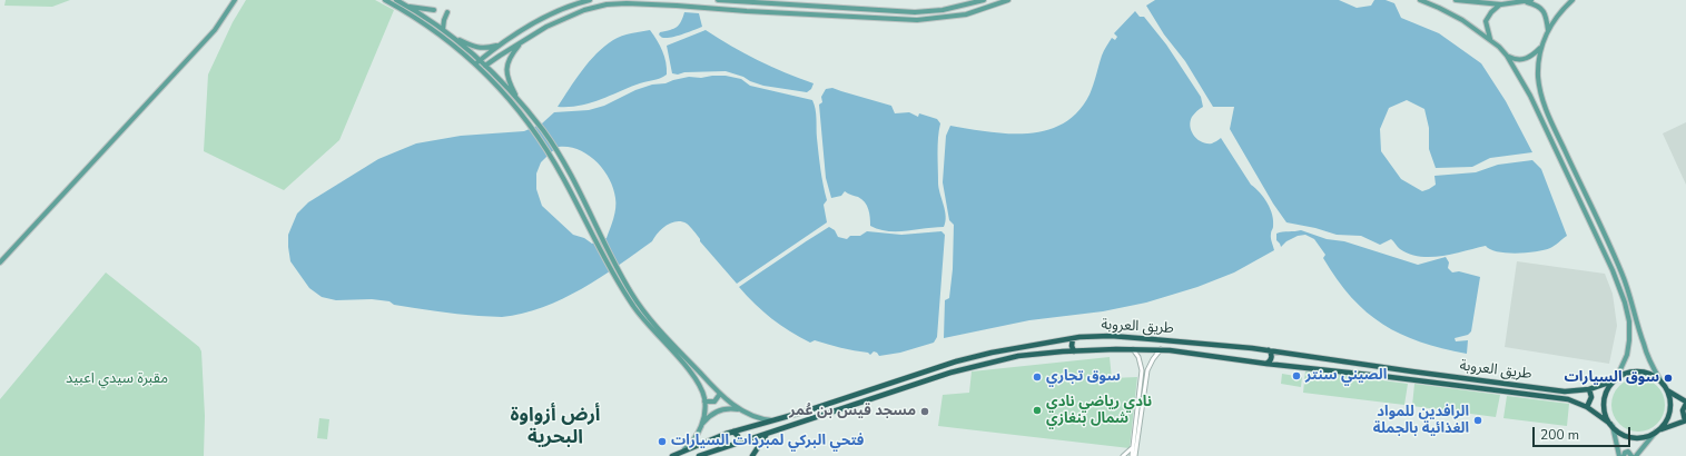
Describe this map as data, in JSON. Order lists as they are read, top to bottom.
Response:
{
  "streets": {
    "highway": ["طريق العروبة"]
  },
  "districts": ["أرض أزواوة البحرية"],
  "parks": ["مقبرة سيدي اعبيد"],
  "places": [
    "الصيني سنتر",
    "سوق تجاري",
    "سوق السيارات",
    "نادي رياضي نادي شمال بنغازي",
    "مسجد قيس بن عُمر",
    "الرافدين للمواد الغذائية بالجملة",
    "فتحي البركي لمبردات السيارات"
  ],
  "scale_bar": "200 m"
}
